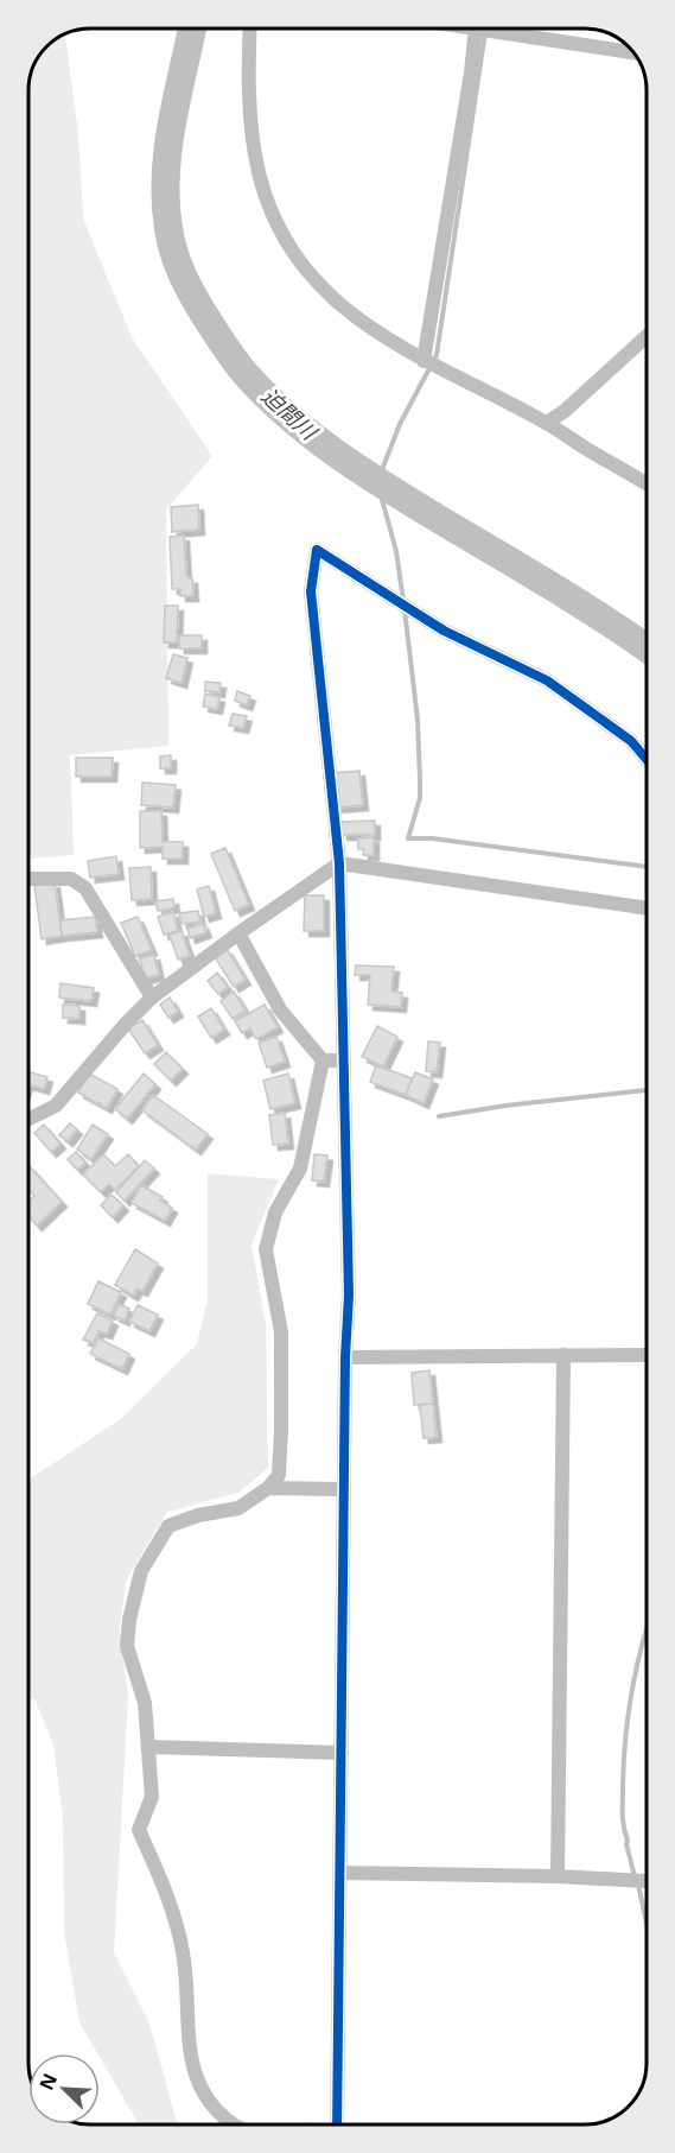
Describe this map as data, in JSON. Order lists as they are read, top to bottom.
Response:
{
  "water": ["迫間川"],
  "north": "top left"
}
